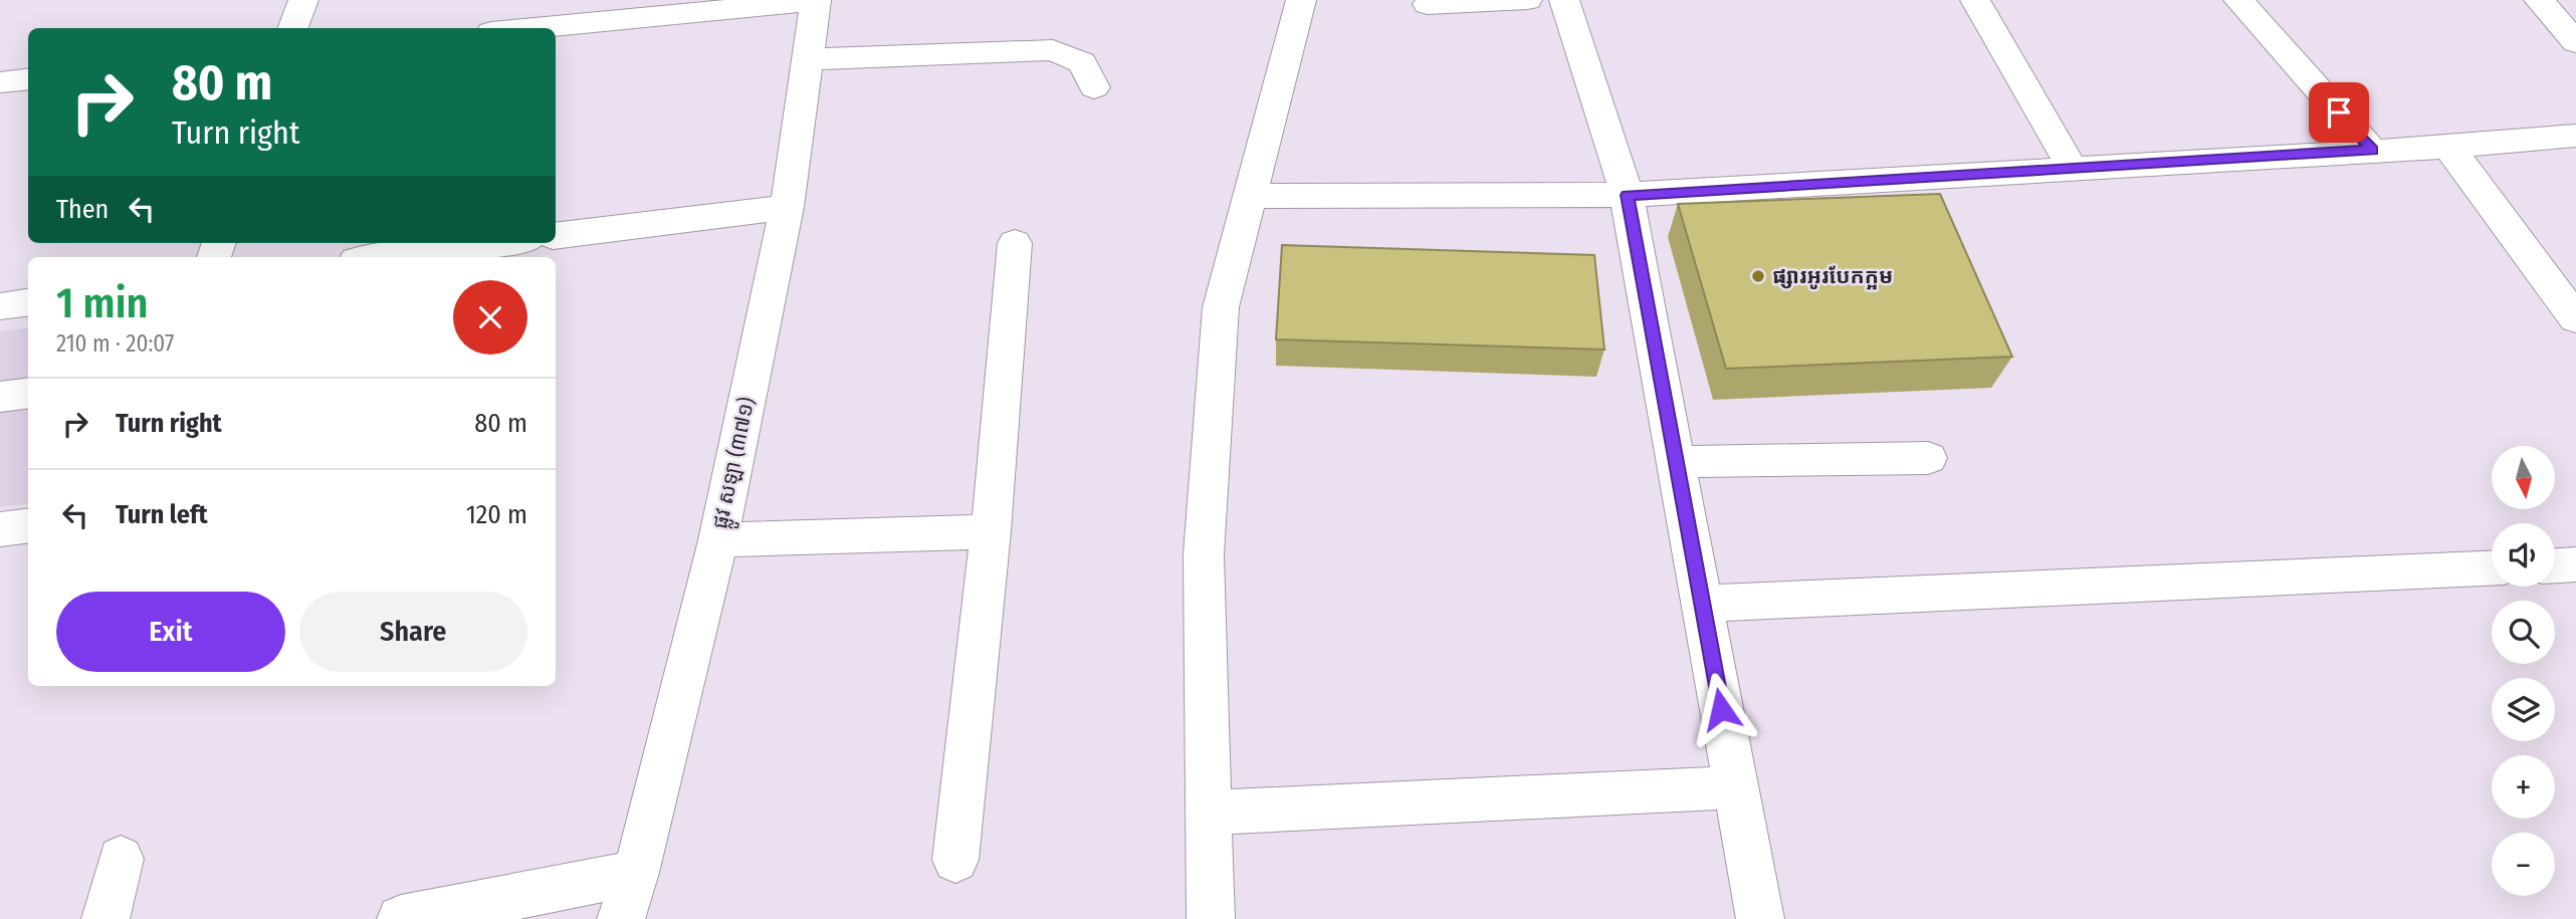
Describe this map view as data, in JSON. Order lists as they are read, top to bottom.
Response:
{
  "streets": {
    "street": ["ផ្លូវ សឡា (៣៧១)"]
  },
  "places": ["ផ្សារអូរបែកក្អម"],
  "north": "bottom",
  "page": {
    "turn": ["80 m", "Turn right"],
    "then": "Then",
    "heading": ["1 min", "210 m · 20:07"],
    "list": [
      {
        "name": "Turn right",
        "value": "80 m"
      },
      {
        "name": "Turn left",
        "value": "120 m"
      }
    ],
    "map_buttons": ["+", "−"],
    "buttons": ["Exit", "Share"]
  }
}
